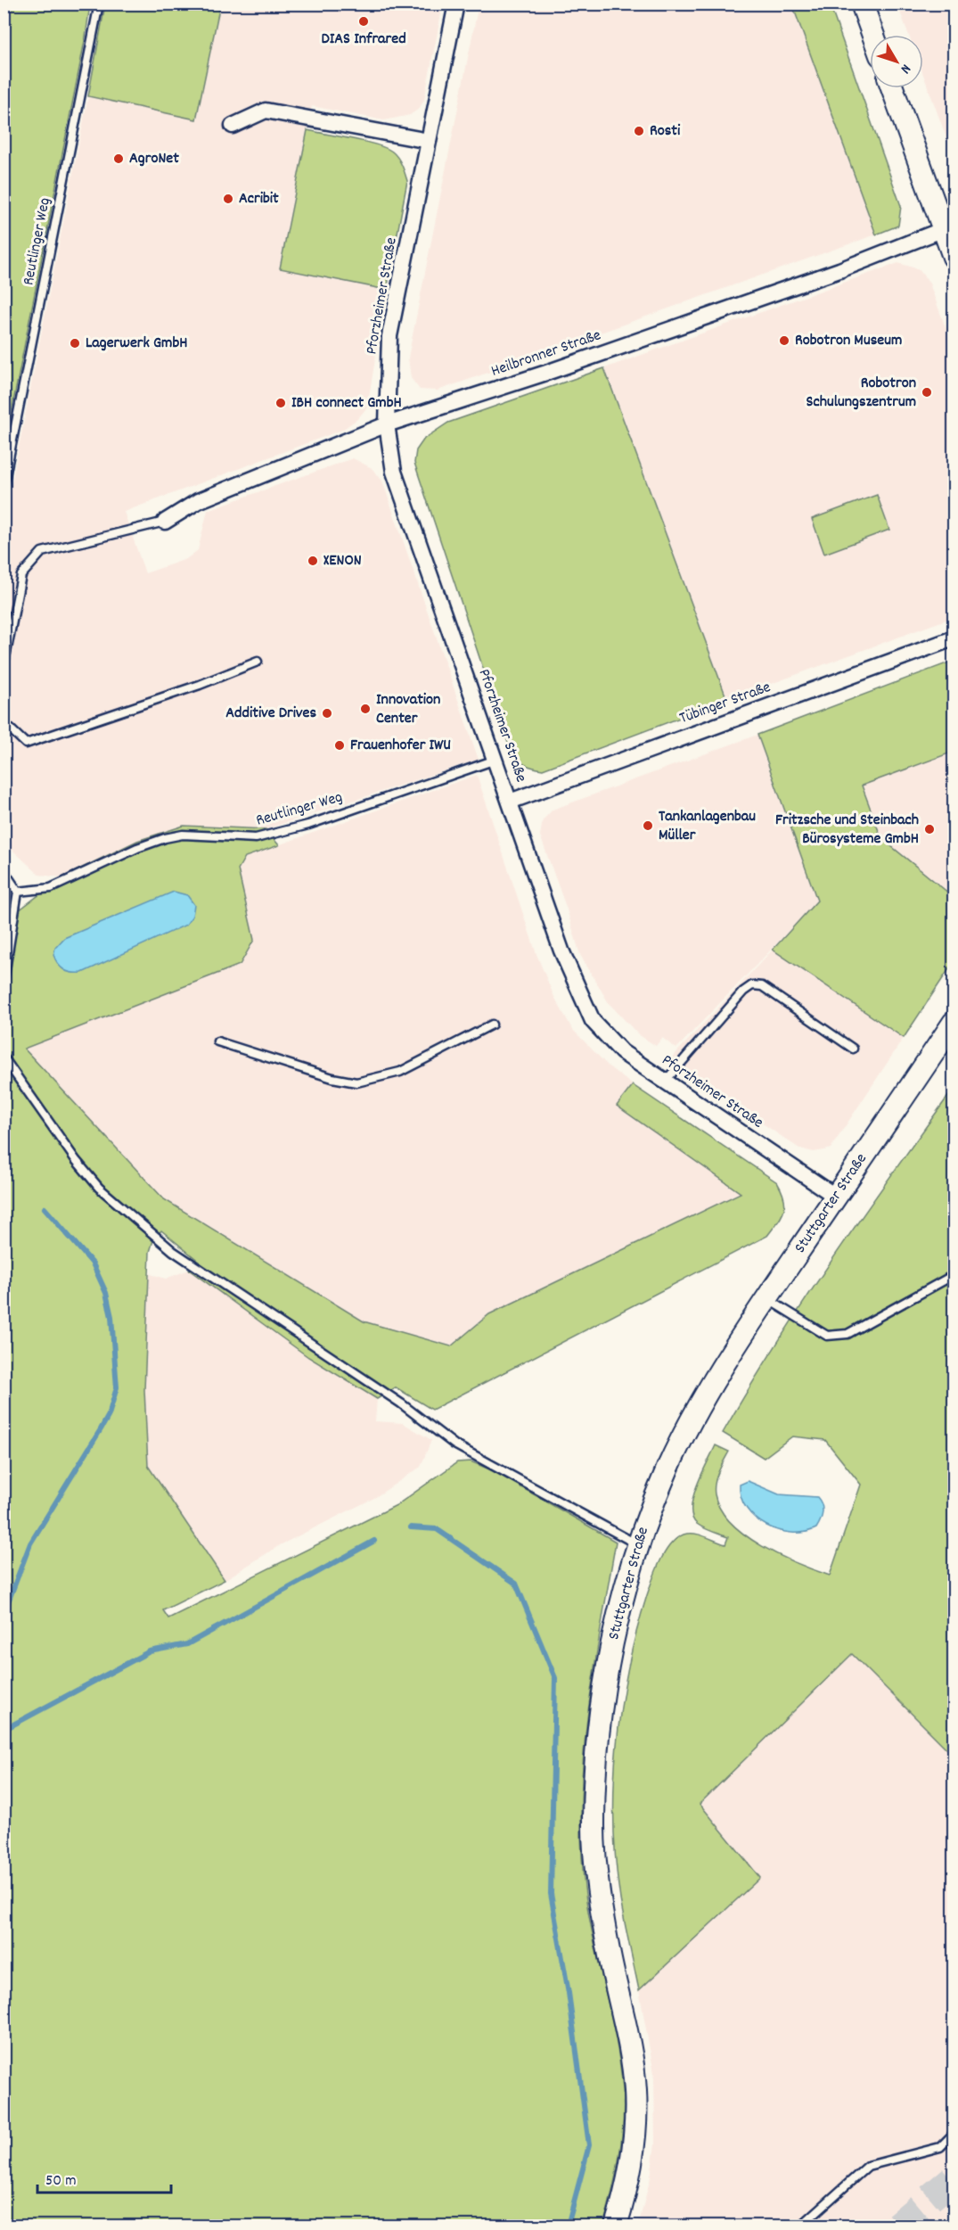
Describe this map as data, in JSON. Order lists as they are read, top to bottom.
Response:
{
  "streets": {
    "main road": ["Stuttgarter Straße"],
    "street": ["Pforzheimer Straße", "Heilbronner Straße", "Tübinger Straße"],
    "lane": ["Reutlinger Weg"]
  },
  "crossings": [
    ["Reutlinger Weg", "Pforzheimer Straße"],
    ["Pforzheimer Straße", "Heilbronner Straße"],
    ["Pforzheimer Straße", "Tübinger Straße"],
    ["Pforzheimer Straße", "Stuttgarter Straße"]
  ],
  "places": [
    "DIAS Infrared",
    "Rosti",
    "AgroNet",
    "Acribit",
    "Robotron Museum",
    "Lagerwerk GmbH",
    "Robotron Schulungszentrum",
    "IBH connect GmbH",
    "XENON",
    "Innovation Center",
    "Additive Drives",
    "Frauenhofer IWU",
    "Tankanlagenbau Müller",
    "Fritzsche und Steinbach Bürosysteme GmbH"
  ],
  "scale_bar": "50 m",
  "north": "bottom right"
}
